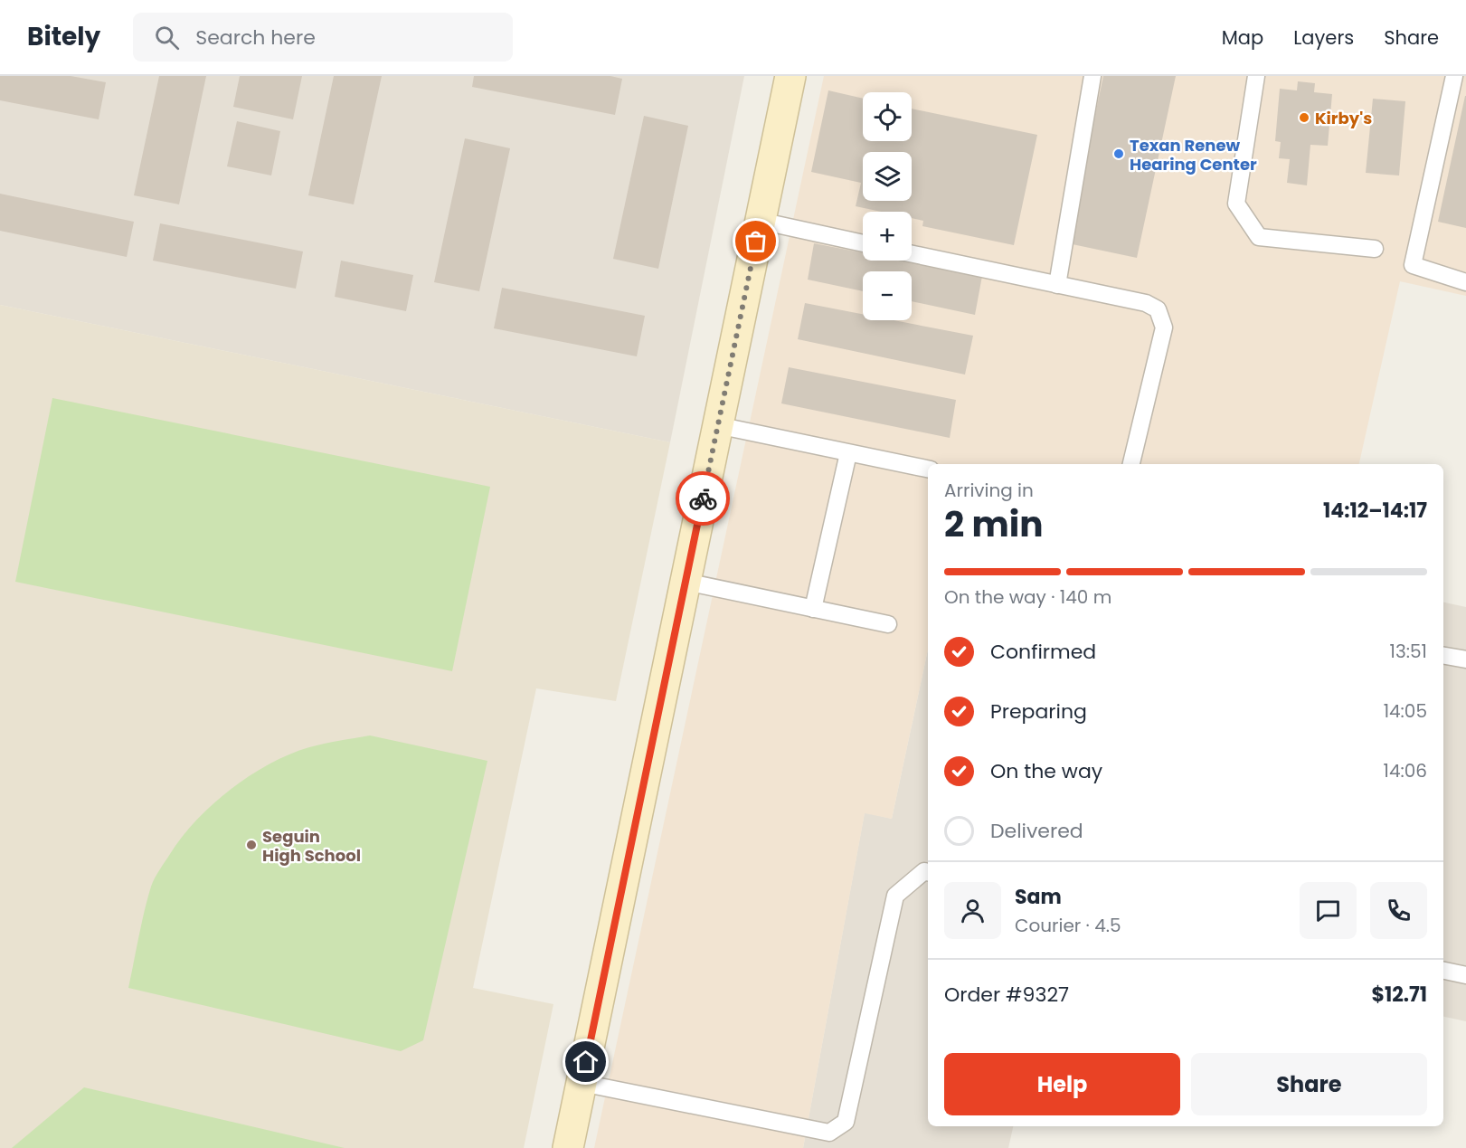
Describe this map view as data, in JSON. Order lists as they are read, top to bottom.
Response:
{
  "places": ["Kirby's", "Texan Renew Hearing Center", "Seguin High School"],
  "page": {
    "header": "Bitely",
    "search": "Search here",
    "nav": ["Map", "Layers", "Share"],
    "map_buttons": ["+", "−"],
    "heading": ["2 min", "Arriving in", "14:12–14:17"],
    "panel": [
      "Sam",
      "Courier · 4.5",
      "Order #9327",
      "$12.71"
    ],
    "bar": "On the way · 140 m",
    "list": [
      ["Confirmed", "13:51"],
      ["Preparing", "14:05"],
      ["On the way", "14:06"],
      "Delivered"
    ],
    "buttons": ["Help", "Share"]
  }
}
